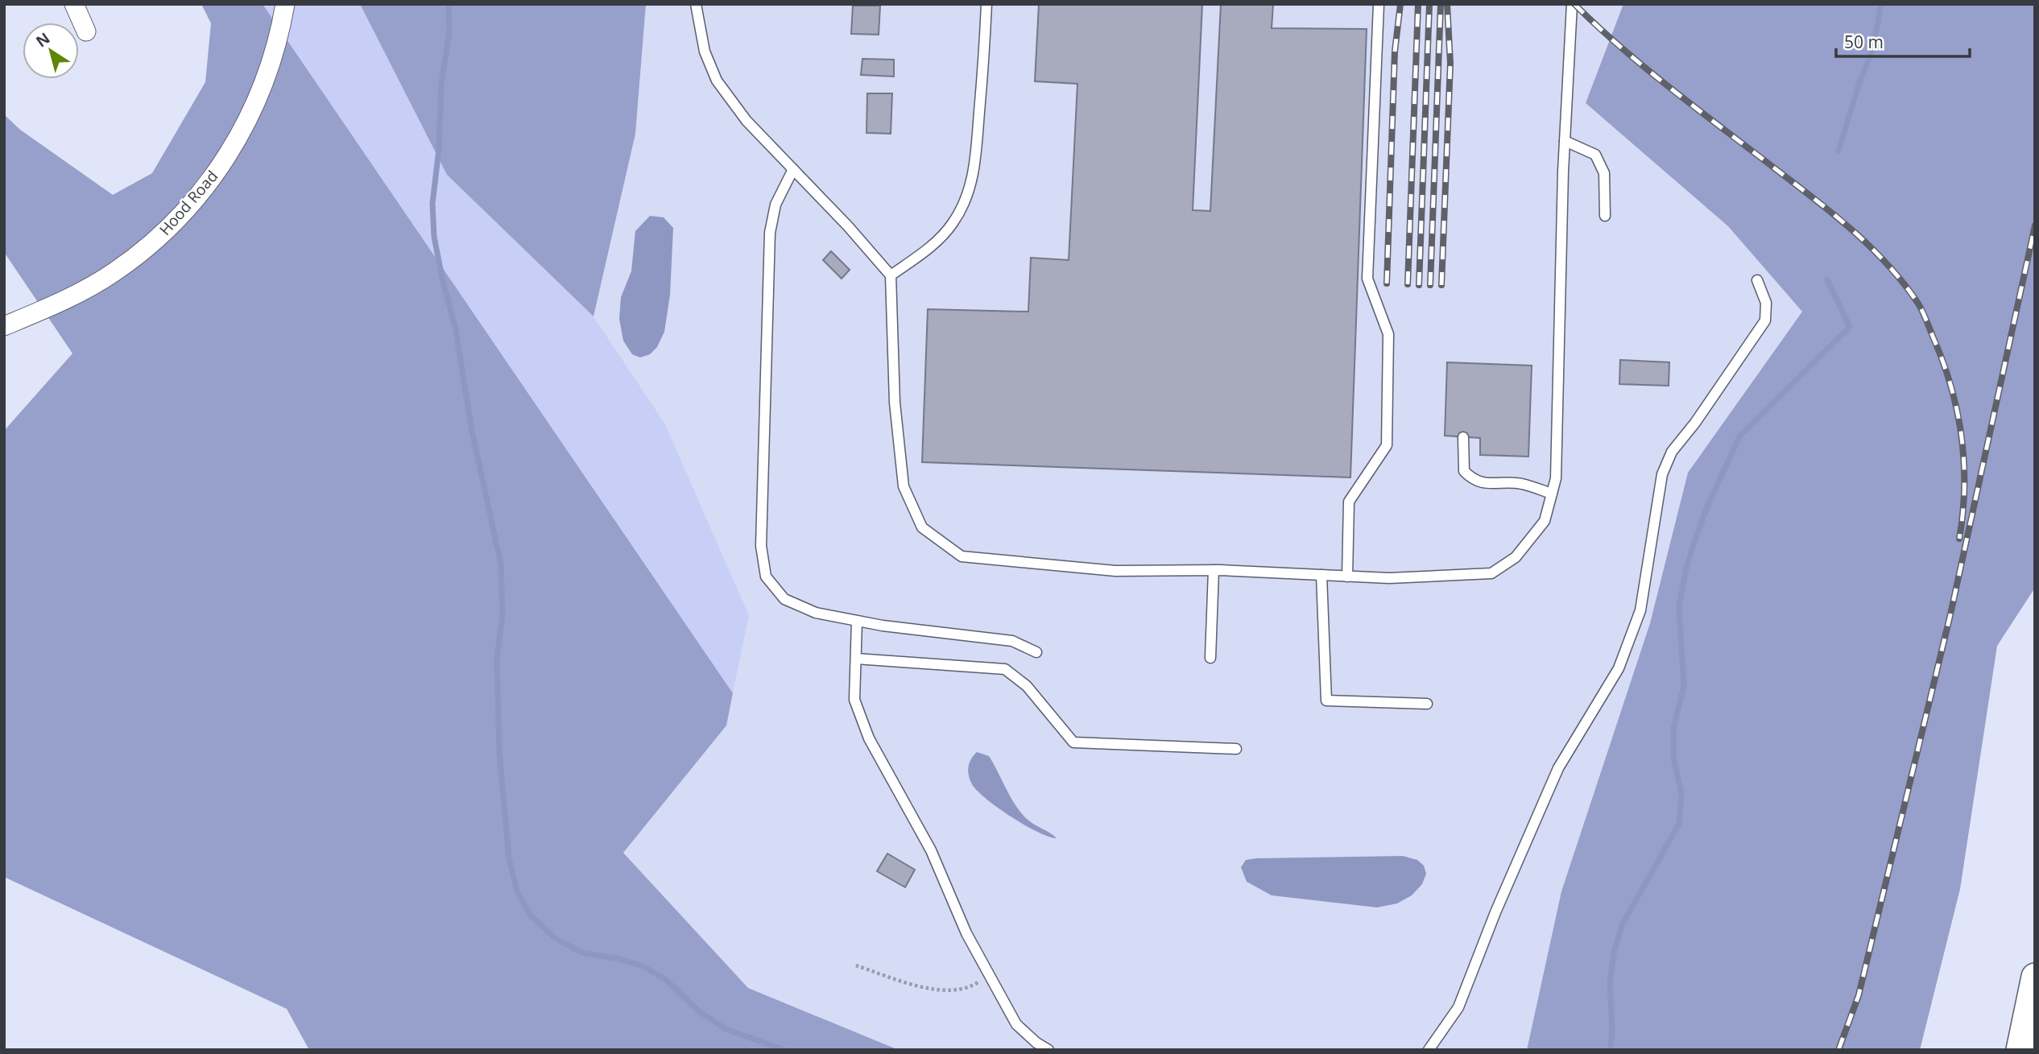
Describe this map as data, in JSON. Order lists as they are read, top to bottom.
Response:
{
  "streets": {
    "street": ["Hood Road"]
  },
  "scale_bar": "50 m",
  "north": "top left"
}
